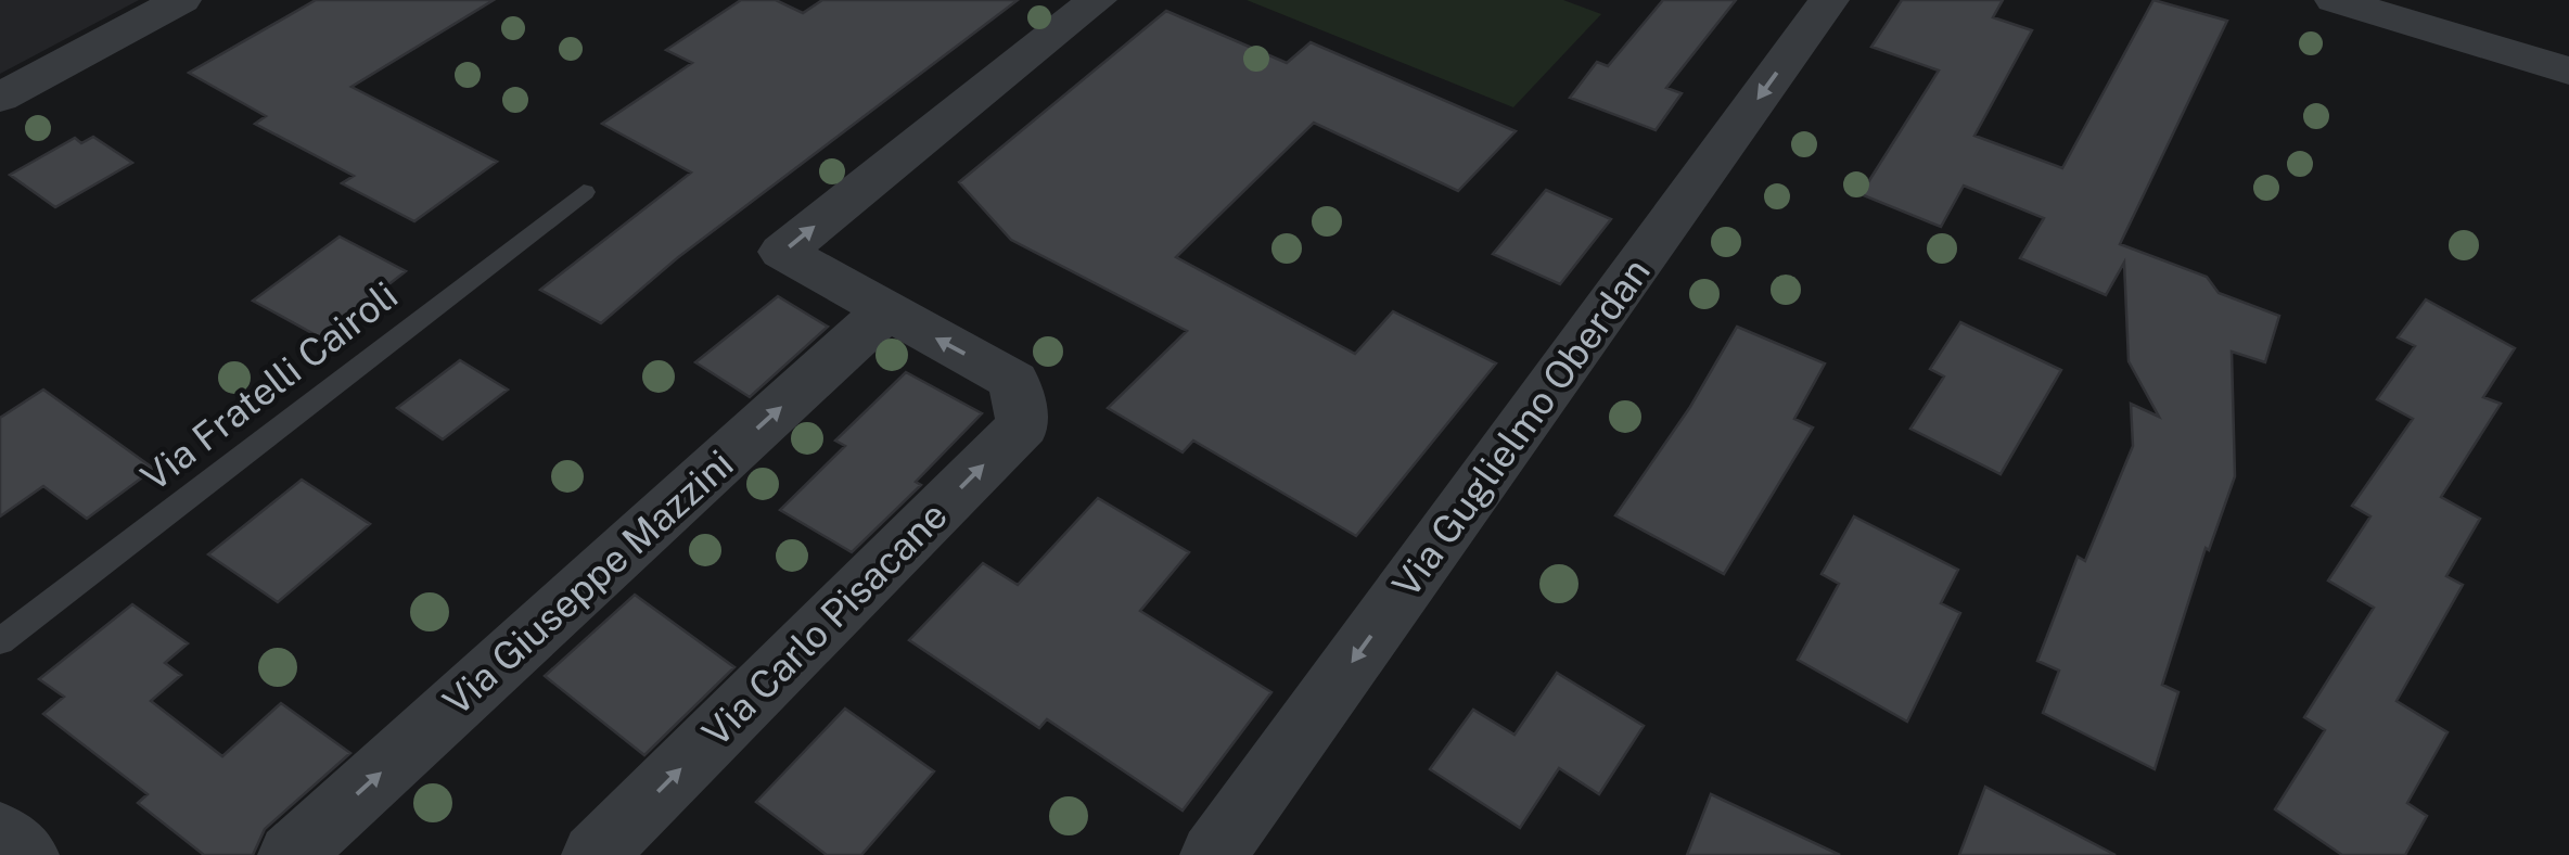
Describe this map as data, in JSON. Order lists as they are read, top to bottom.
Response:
{
  "streets": {
    "street": ["Via Guglielmo Oberdan", "Via Giuseppe Mazzini", "Via Carlo Pisacane"],
    "lane": ["Via Fratelli Cairoli"]
  },
  "crossings": [
    ["Via Giuseppe Mazzini", "Via Carlo Pisacane"]
  ],
  "one_way": ["Via Guglielmo Oberdan", "Via Giuseppe Mazzini"]
}
